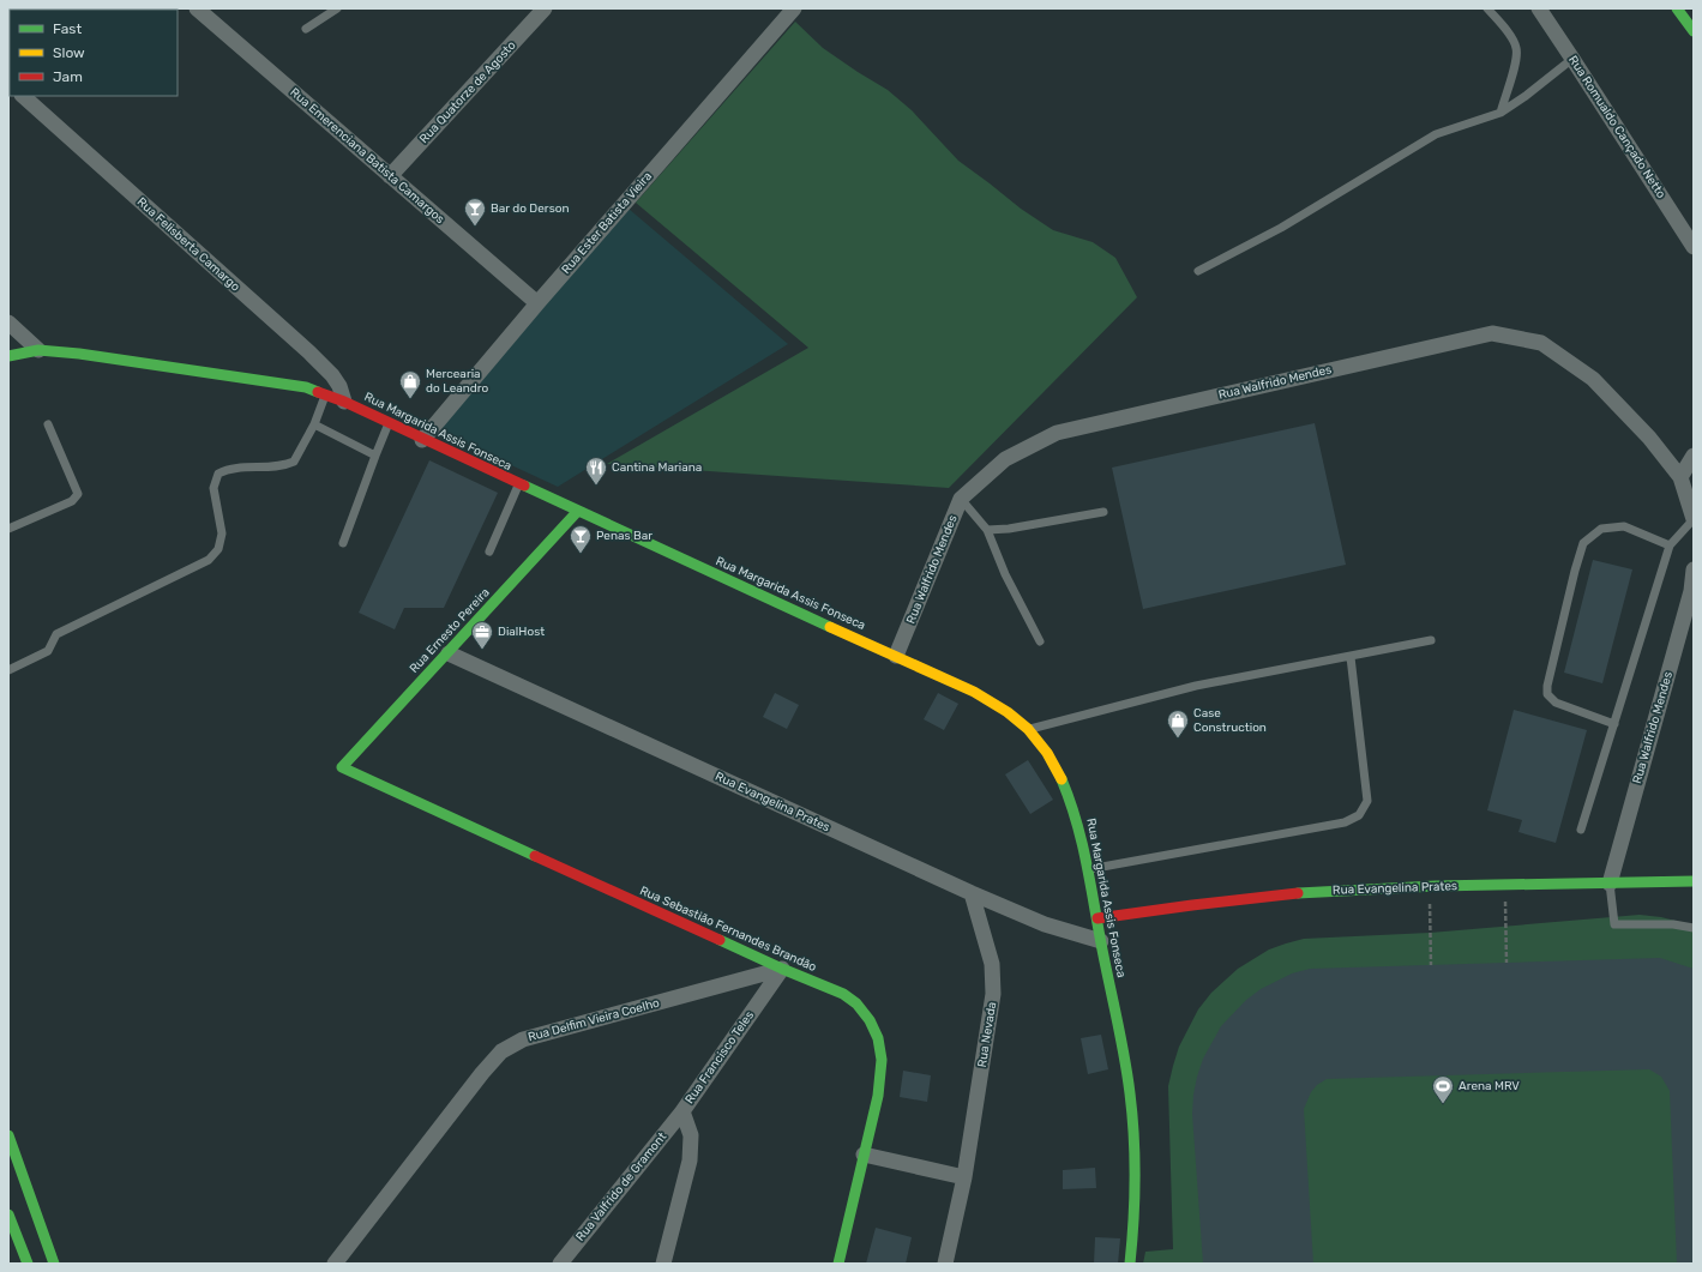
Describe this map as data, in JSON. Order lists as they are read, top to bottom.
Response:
{
  "streets": {
    "main road": [
      "Rua Margarida Assis Fonseca",
      "Rua Ernesto Pereira",
      "Rua Evangelina Prates",
      "Rua Sebastião Fernandes Brandão"
    ],
    "street": [
      "Rua Quatorze de Agosto",
      "Rua Romualdo Cançado Netto",
      "Rua Emerenciana Batista Camargos",
      "Rua Ester Batista Vieira",
      "Rua Felisberta Camargo",
      "Rua Walfrido Mendes",
      "Rua Delfim Vieira Coelho",
      "Rua Nevada",
      "Rua Francisco Teles",
      "Rua Valfrido de Gramont"
    ]
  },
  "crossings": [
    ["Rua Quatorze de Agosto", "Rua Emerenciana Batista Camargos"],
    ["Rua Emerenciana Batista Camargos", "Rua Ester Batista Vieira"],
    ["Rua Ester Batista Vieira", "Rua Margarida Assis Fonseca"],
    ["Rua Felisberta Camargo", "Rua Margarida Assis Fonseca"],
    ["Rua Walfrido Mendes", "Rua Margarida Assis Fonseca"],
    ["Rua Walfrido Mendes", "Rua Evangelina Prates"],
    ["Rua Margarida Assis Fonseca", "Rua Ernesto Pereira"],
    ["Rua Margarida Assis Fonseca", "Rua Evangelina Prates"],
    ["Rua Ernesto Pereira", "Rua Evangelina Prates"],
    ["Rua Ernesto Pereira", "Rua Sebastião Fernandes Brandão"],
    ["Rua Evangelina Prates", "Rua Nevada"],
    ["Rua Sebastião Fernandes Brandão", "Rua Delfim Vieira Coelho"],
    ["Rua Sebastião Fernandes Brandão", "Rua Francisco Teles"],
    ["Rua Delfim Vieira Coelho", "Rua Francisco Teles"],
    ["Rua Francisco Teles", "Rua Valfrido de Gramont"]
  ],
  "places": {
    "bar": ["Bar do Derson", "Penas Bar"],
    "shop": ["Mercearia do Leandro", "Case Construction"],
    "restaurant": ["Cantina Mariana"],
    "office": ["DialHost"],
    "sports": ["Arena MRV"]
  },
  "legend": ["Fast", "Slow", "Jam"]
}
